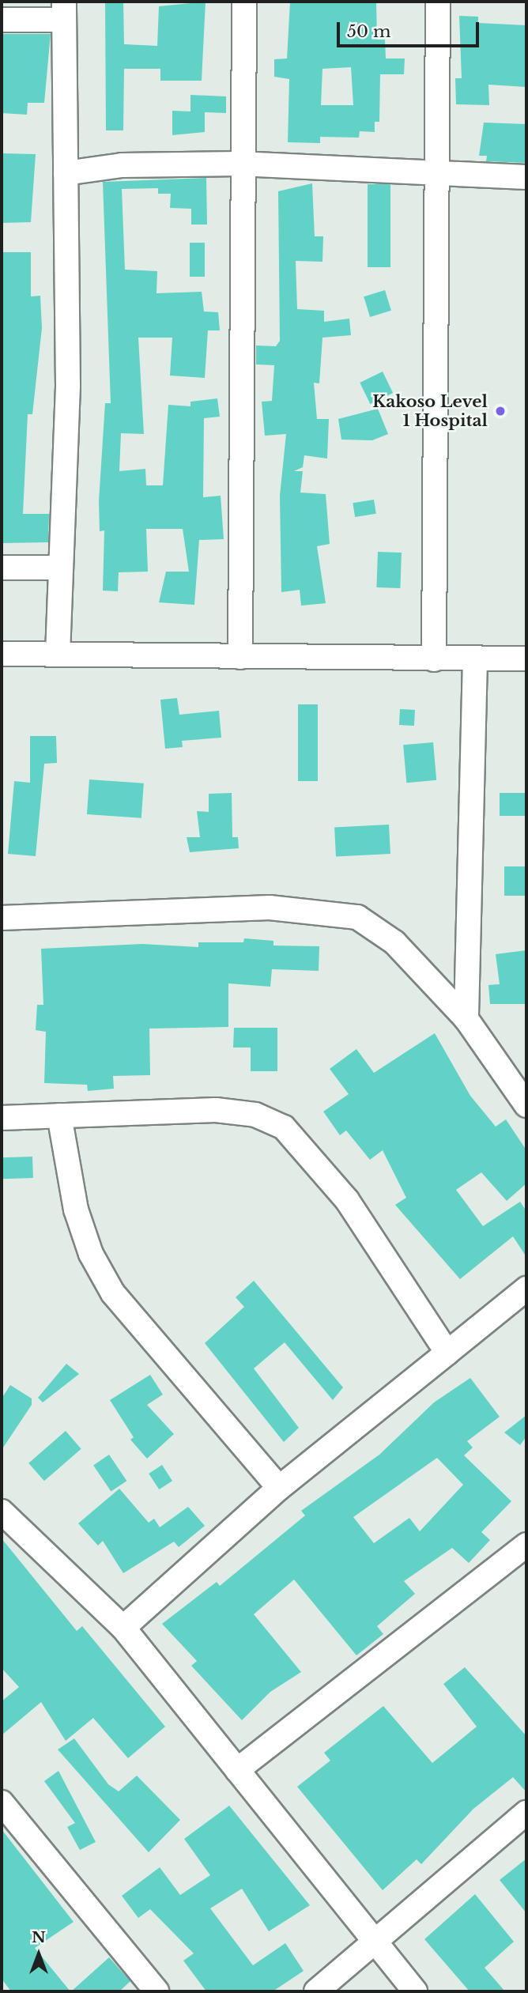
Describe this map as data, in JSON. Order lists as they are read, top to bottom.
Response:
{
  "places": ["Kakoso Level 1 Hospital"],
  "scale_bar": "50 m",
  "north": "top"
}
